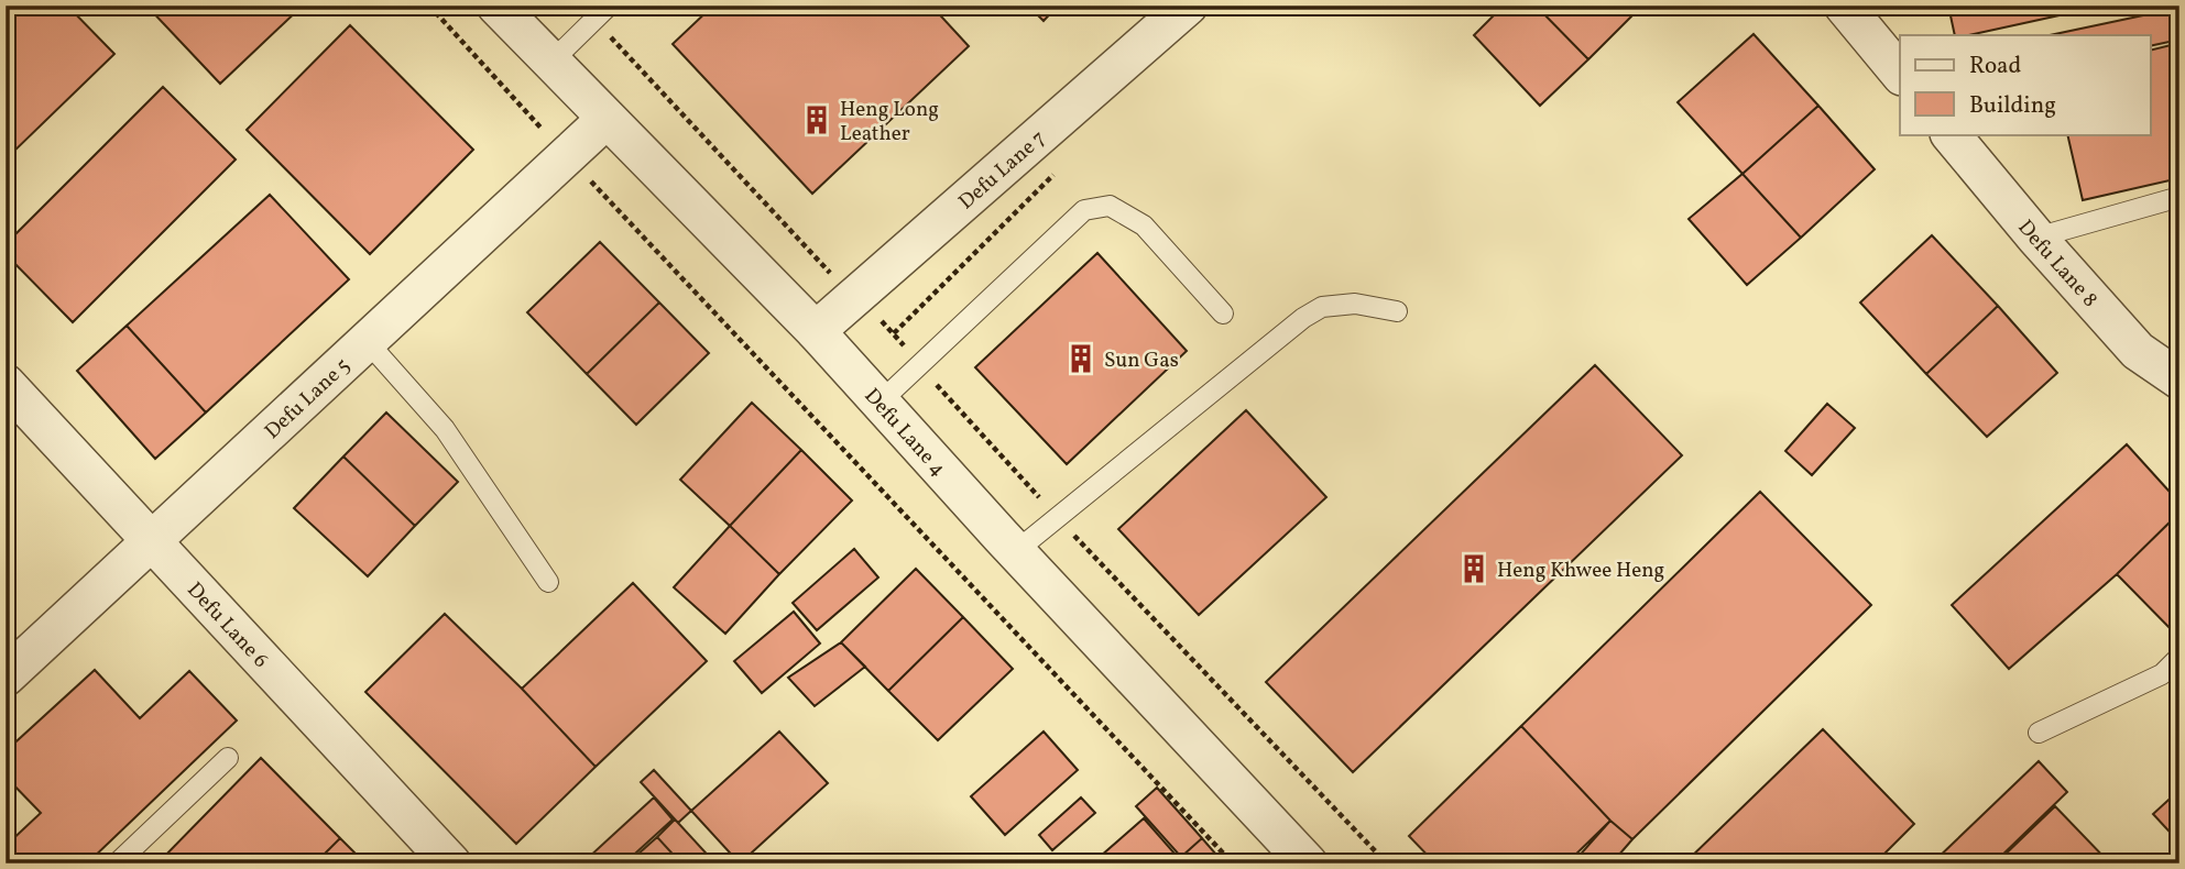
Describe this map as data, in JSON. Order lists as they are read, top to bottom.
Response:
{
  "streets": {
    "street": [
      "Defu Lane 7",
      "Defu Lane 8",
      "Defu Lane 5",
      "Defu Lane 4",
      "Defu Lane 6"
    ]
  },
  "crossings": [
    ["Defu Lane 7", "Defu Lane 4"],
    ["Defu Lane 5", "Defu Lane 4"],
    ["Defu Lane 5", "Defu Lane 6"]
  ],
  "places": {
    "building": ["Heng Long Leather", "Sun Gas", "Heng Khwee Heng"]
  },
  "legend": ["Road", "Building"]
}
